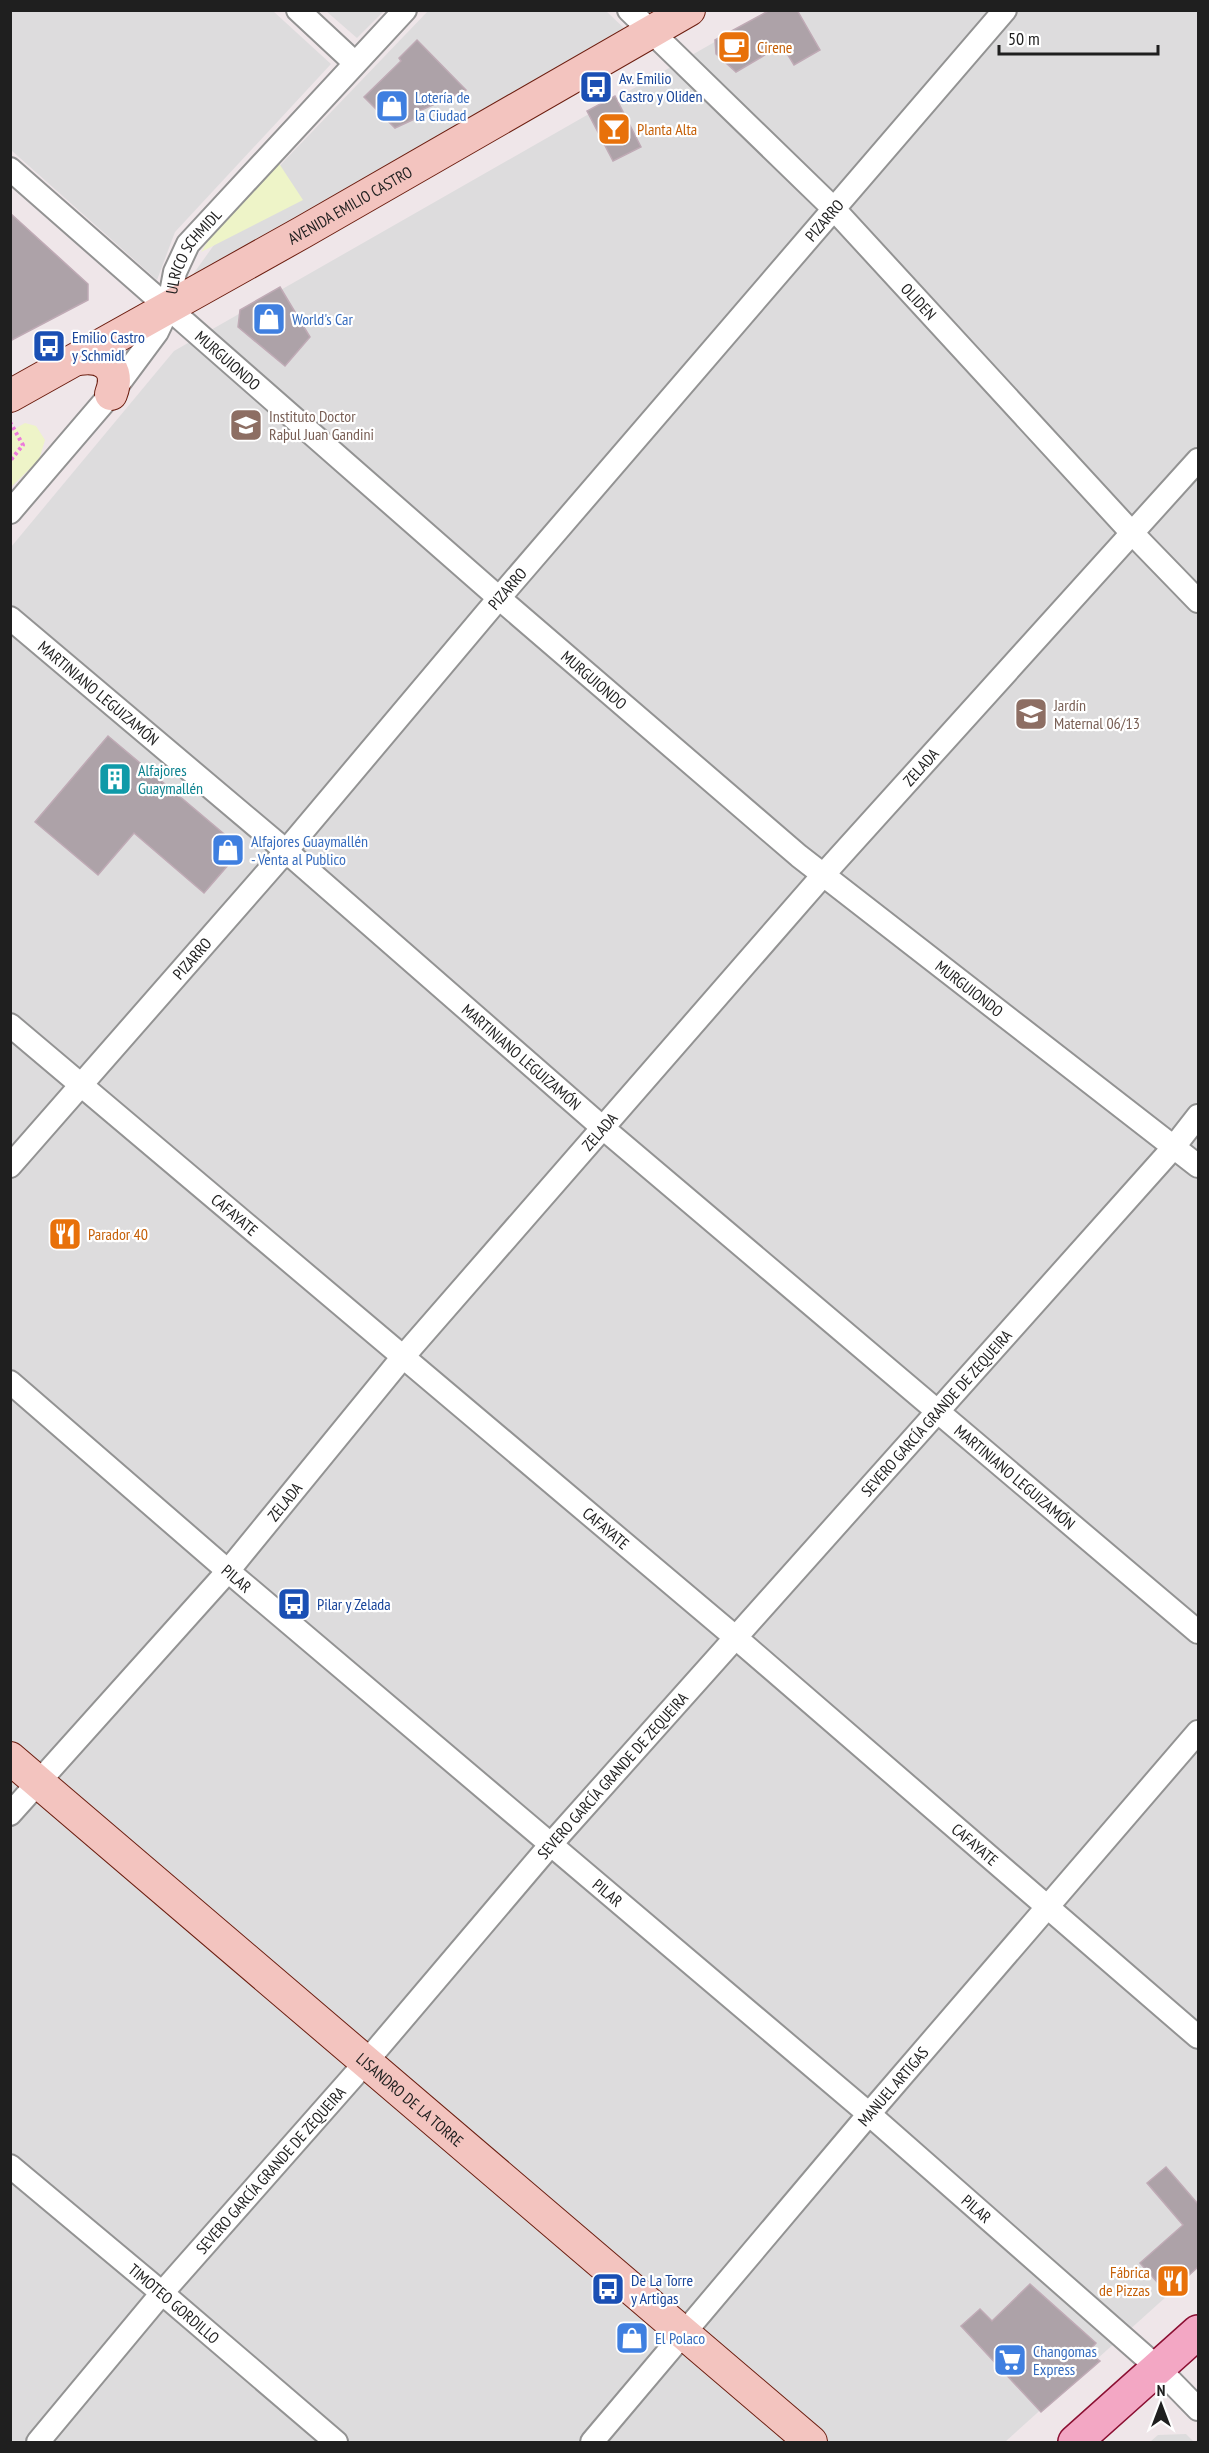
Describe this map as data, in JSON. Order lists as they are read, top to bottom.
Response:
{
  "streets": {
    "street": [
      "AVENIDA EMILIO CASTRO",
      "PIZARRO",
      "ULRICO SCHMIDL",
      "OLIDEN",
      "MURGUIONDO",
      "MARTINIANO LEGUIZAMÓN",
      "ZELADA",
      "CAFAYATE",
      "SEVERO GARCÍA GRANDE DE ZEQUEIRA",
      "PILAR",
      "MANUEL ARTIGAS",
      "LISANDRO DE LA TORRE",
      "TIMOTEO GORDILLO"
    ]
  },
  "crossings": [
    ["AVENIDA EMILIO CASTRO", "ULRICO SCHMIDL"],
    ["AVENIDA EMILIO CASTRO", "OLIDEN"],
    ["AVENIDA EMILIO CASTRO", "MURGUIONDO"],
    ["PIZARRO", "OLIDEN"],
    ["PIZARRO", "MURGUIONDO"],
    ["PIZARRO", "MARTINIANO LEGUIZAMÓN"],
    ["PIZARRO", "CAFAYATE"],
    ["ULRICO SCHMIDL", "MURGUIONDO"],
    ["OLIDEN", "ZELADA"],
    ["MURGUIONDO", "ZELADA"],
    ["MURGUIONDO", "SEVERO GARCÍA GRANDE DE ZEQUEIRA"],
    ["MARTINIANO LEGUIZAMÓN", "ZELADA"],
    ["MARTINIANO LEGUIZAMÓN", "SEVERO GARCÍA GRANDE DE ZEQUEIRA"],
    ["ZELADA", "CAFAYATE"],
    ["ZELADA", "PILAR"],
    ["ZELADA", "LISANDRO DE LA TORRE"],
    ["CAFAYATE", "SEVERO GARCÍA GRANDE DE ZEQUEIRA"],
    ["CAFAYATE", "MANUEL ARTIGAS"],
    ["SEVERO GARCÍA GRANDE DE ZEQUEIRA", "PILAR"],
    ["SEVERO GARCÍA GRANDE DE ZEQUEIRA", "LISANDRO DE LA TORRE"],
    ["SEVERO GARCÍA GRANDE DE ZEQUEIRA", "TIMOTEO GORDILLO"],
    ["PILAR", "MANUEL ARTIGAS"],
    ["MANUEL ARTIGAS", "LISANDRO DE LA TORRE"]
  ],
  "places": {
    "cafe": ["Cirene"],
    "bus stop": [
      "Av. Emilio Castro y Oliden",
      "Emilio Castro y Schmidl",
      "Pilar y Zelada",
      "De La Torre y Artigas"
    ],
    "shop": [
      "Lotería de la Ciudad",
      "World's Car",
      "Alfajores Guaymallén - Venta al Publico",
      "El Polaco"
    ],
    "bar": ["Planta Alta"],
    "school or university": ["Instituto Doctor Raþul Juan Gandini", "Jardín Maternal 06/13"],
    "building": ["Alfajores Guaymallén"],
    "restaurant": ["Parador 40", "Fábrica de Pizzas"],
    "supermarket": ["Changomas Express"]
  },
  "scale_bar": "50 m",
  "north": "top"
}
